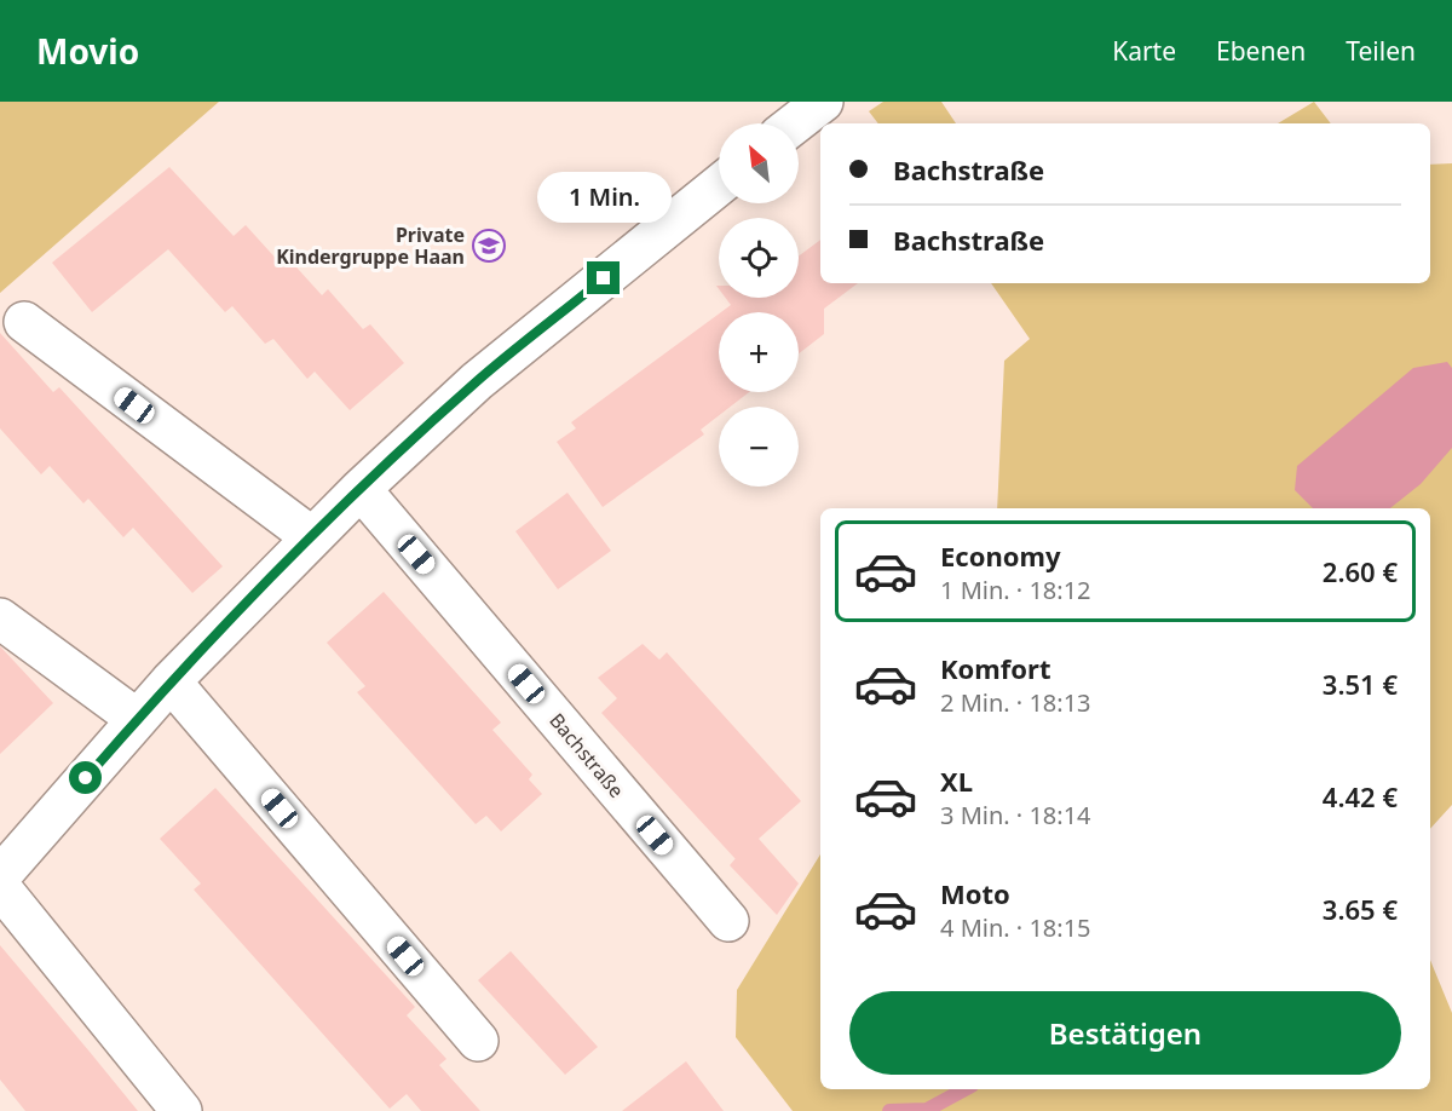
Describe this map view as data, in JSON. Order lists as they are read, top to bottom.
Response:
{
  "streets": {
    "street": ["Bachstraße"]
  },
  "places": {
    "school or university": ["Private Kindergruppe Haan"]
  },
  "north": "top left",
  "page": {
    "header": "Movio",
    "nav": ["Karte", "Ebenen", "Teilen"],
    "map_buttons": ["+", "−"],
    "banner": ["Bachstraße", "Bachstraße"],
    "bubble": "1 Min.",
    "list": [
      {
        "name": "Economy",
        "note": "1 Min. · 18:12",
        "value": "2.60 €"
      },
      {
        "name": "Komfort",
        "note": "2 Min. · 18:13",
        "value": "3.51 €"
      },
      {
        "name": "XL",
        "note": "3 Min. · 18:14",
        "value": "4.42 €"
      },
      {
        "name": "Moto",
        "note": "4 Min. · 18:15",
        "value": "3.65 €"
      }
    ],
    "buttons": "Bestätigen"
  }
}
